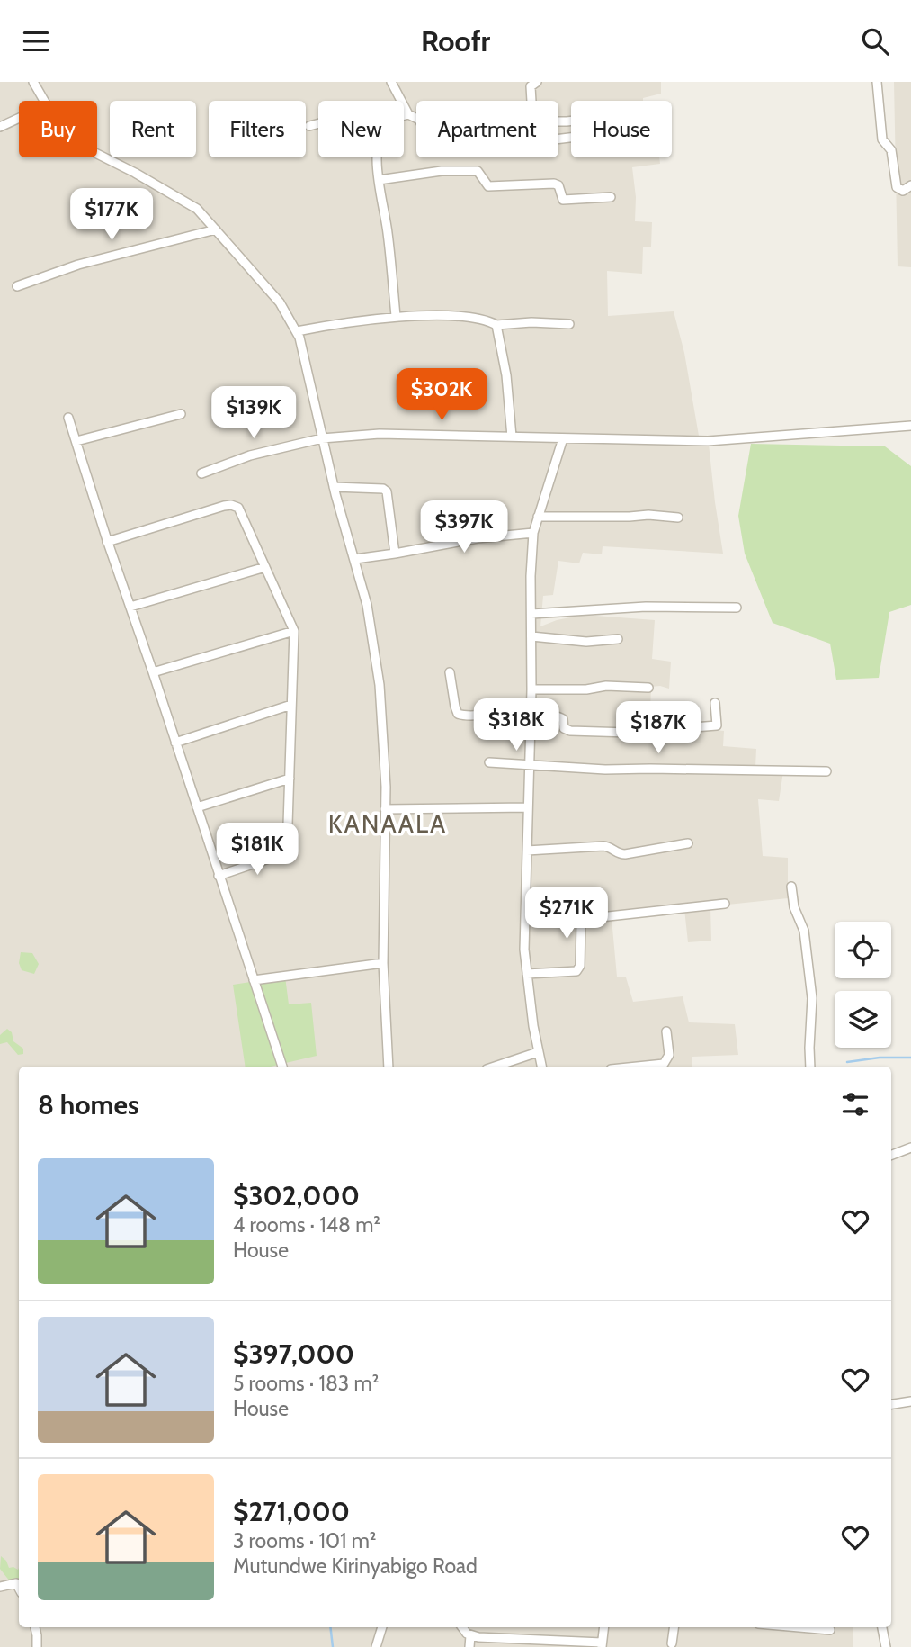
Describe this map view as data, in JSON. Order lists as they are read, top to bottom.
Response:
{
  "districts": ["KANAALA"],
  "page": {
    "header": "Roofr",
    "chip": [
      "Buy",
      "Rent",
      "Filters",
      "New",
      "Apartment",
      "House"
    ],
    "price": [
      "$177K",
      "$302K",
      "$139K",
      "$397K",
      "$318K",
      "$187K",
      "$181K",
      "$271K"
    ],
    "heading": "8 homes",
    "list": [
      {
        "name": "$302,000",
        "note": "4 rooms · 148 m² · House"
      },
      {
        "name": "$397,000",
        "note": "5 rooms · 183 m² · House"
      },
      {
        "name": "$271,000",
        "note": "3 rooms · 101 m² · Mutundwe Kirinyabigo Road"
      }
    ]
  }
}
